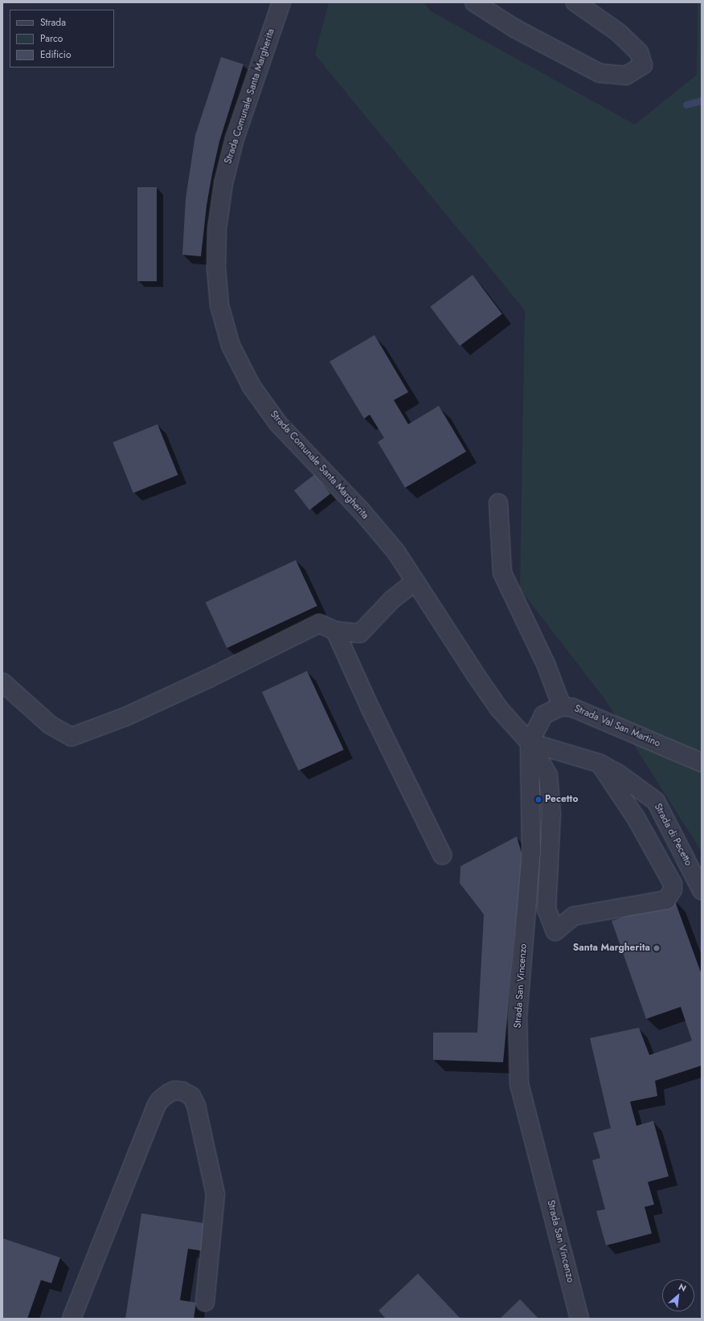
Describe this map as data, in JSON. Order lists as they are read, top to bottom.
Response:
{
  "streets": {
    "street": [
      "Strada Comunale Santa Margherita",
      "Strada Val San Martino",
      "Strada di Pecetto",
      "Strada San Vincenzo"
    ]
  },
  "crossings": [
    ["Strada Comunale Santa Margherita", "Strada Val San Martino"],
    ["Strada Comunale Santa Margherita", "Strada di Pecetto"],
    ["Strada Comunale Santa Margherita", "Strada San Vincenzo"],
    ["Strada Val San Martino", "Strada di Pecetto"],
    ["Strada Val San Martino", "Strada San Vincenzo"],
    ["Strada di Pecetto", "Strada San Vincenzo"]
  ],
  "places": ["Pecetto", "Santa Margherita"],
  "legend": ["Strada", "Parco", "Edificio"],
  "north": "top right"
}
